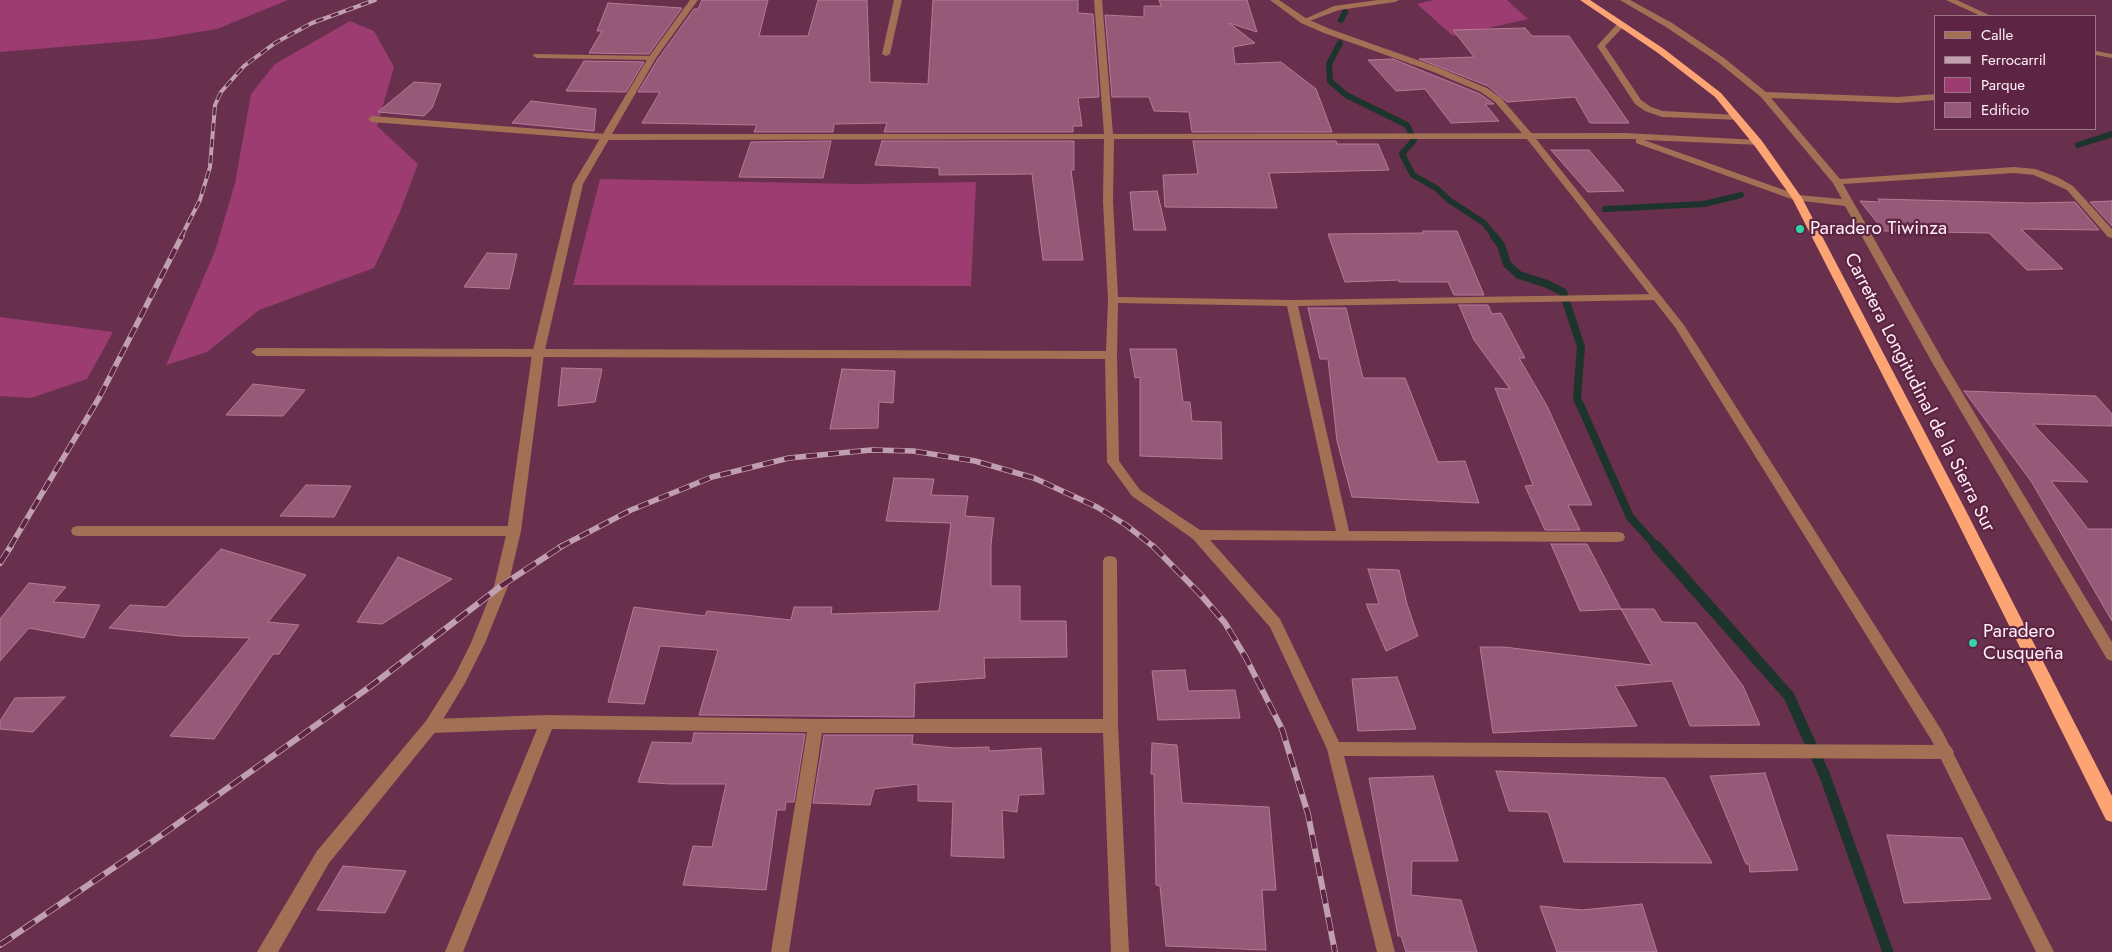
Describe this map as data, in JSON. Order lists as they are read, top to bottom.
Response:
{
  "streets": {
    "highway": ["Carretera Longitudinal de la Sierra Sur"]
  },
  "places": ["Paradero Tiwinza", "Paradero Cusqueña"],
  "legend": [
    "Calle",
    "Ferrocarril",
    "Parque",
    "Edificio"
  ]
}
